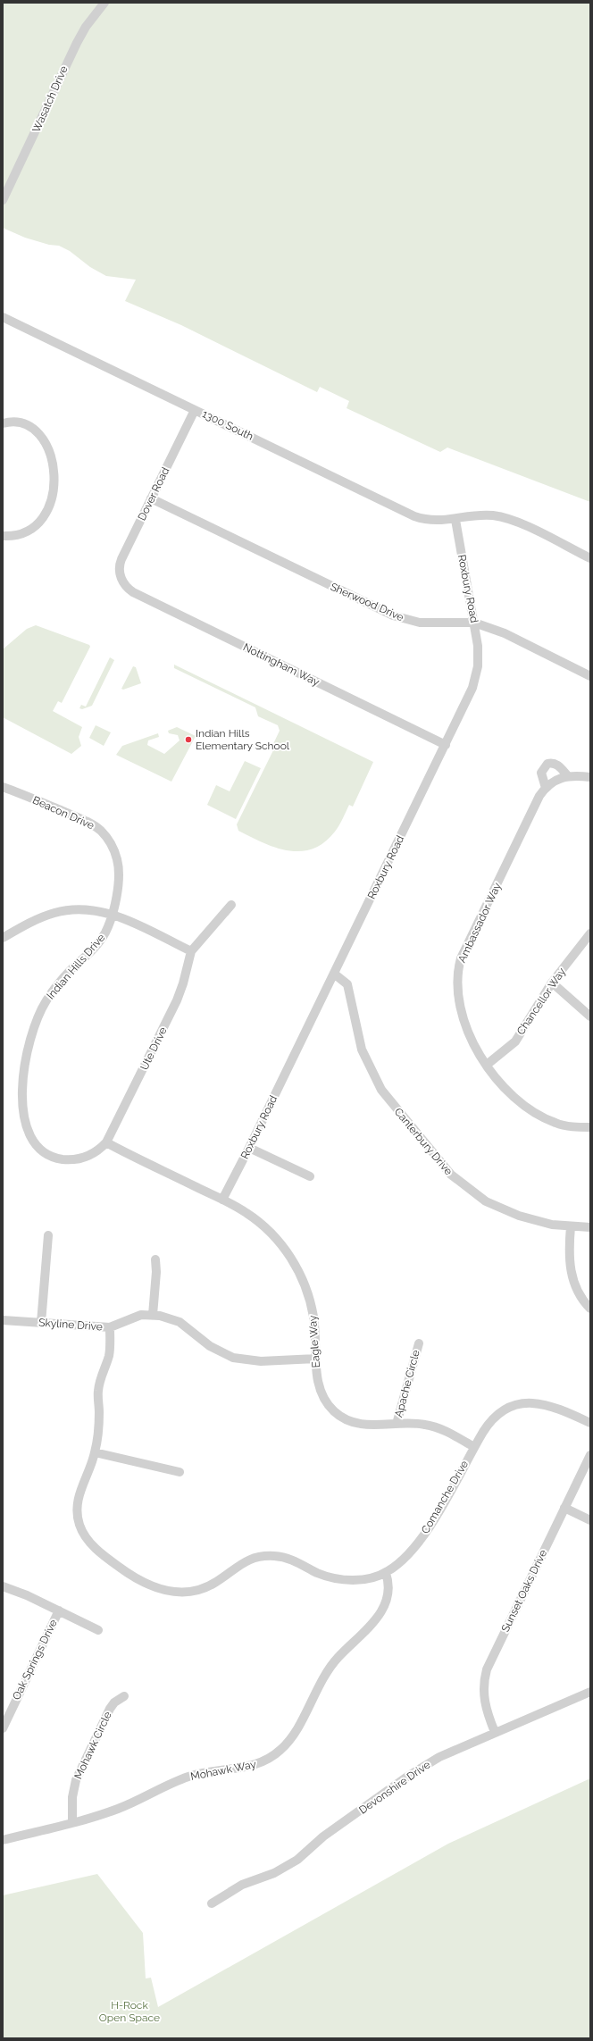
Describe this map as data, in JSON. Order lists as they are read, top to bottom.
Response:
{
  "streets": {
    "street": [
      "Wasatch Drive",
      "1300 South",
      "Dover Road",
      "Roxbury Road",
      "Sherwood Drive",
      "Nottingham Way",
      "Beacon Drive",
      "Ambassador Way",
      "Indian Hills Drive",
      "Chancellor Way",
      "Ute Drive",
      "Canterbury Drive",
      "Skyline Drive",
      "Eagle Way",
      "Apache Circle",
      "Comanche Drive",
      "Sunset Oaks Drive",
      "Oak Springs Drive",
      "Mohawk Circle",
      "Mohawk Way",
      "Devonshire Drive"
    ]
  },
  "crossings": [
    ["1300 South", "Dover Road"],
    ["1300 South", "Roxbury Road"],
    ["Dover Road", "Sherwood Drive"],
    ["Dover Road", "Nottingham Way"],
    ["Roxbury Road", "Sherwood Drive"],
    ["Roxbury Road", "Nottingham Way"],
    ["Roxbury Road", "Canterbury Drive"],
    ["Roxbury Road", "Eagle Way"],
    ["Beacon Drive", "Indian Hills Drive"],
    ["Ambassador Way", "Chancellor Way"],
    ["Indian Hills Drive", "Ute Drive"],
    ["Indian Hills Drive", "Eagle Way"],
    ["Ute Drive", "Eagle Way"],
    ["Skyline Drive", "Eagle Way"],
    ["Skyline Drive", "Comanche Drive"],
    ["Eagle Way", "Apache Circle"],
    ["Eagle Way", "Comanche Drive"],
    ["Comanche Drive", "Mohawk Way"],
    ["Sunset Oaks Drive", "Devonshire Drive"],
    ["Mohawk Circle", "Mohawk Way"]
  ],
  "parks": ["H-Rock Open Space"],
  "places": ["Indian Hills Elementary School"]
}
